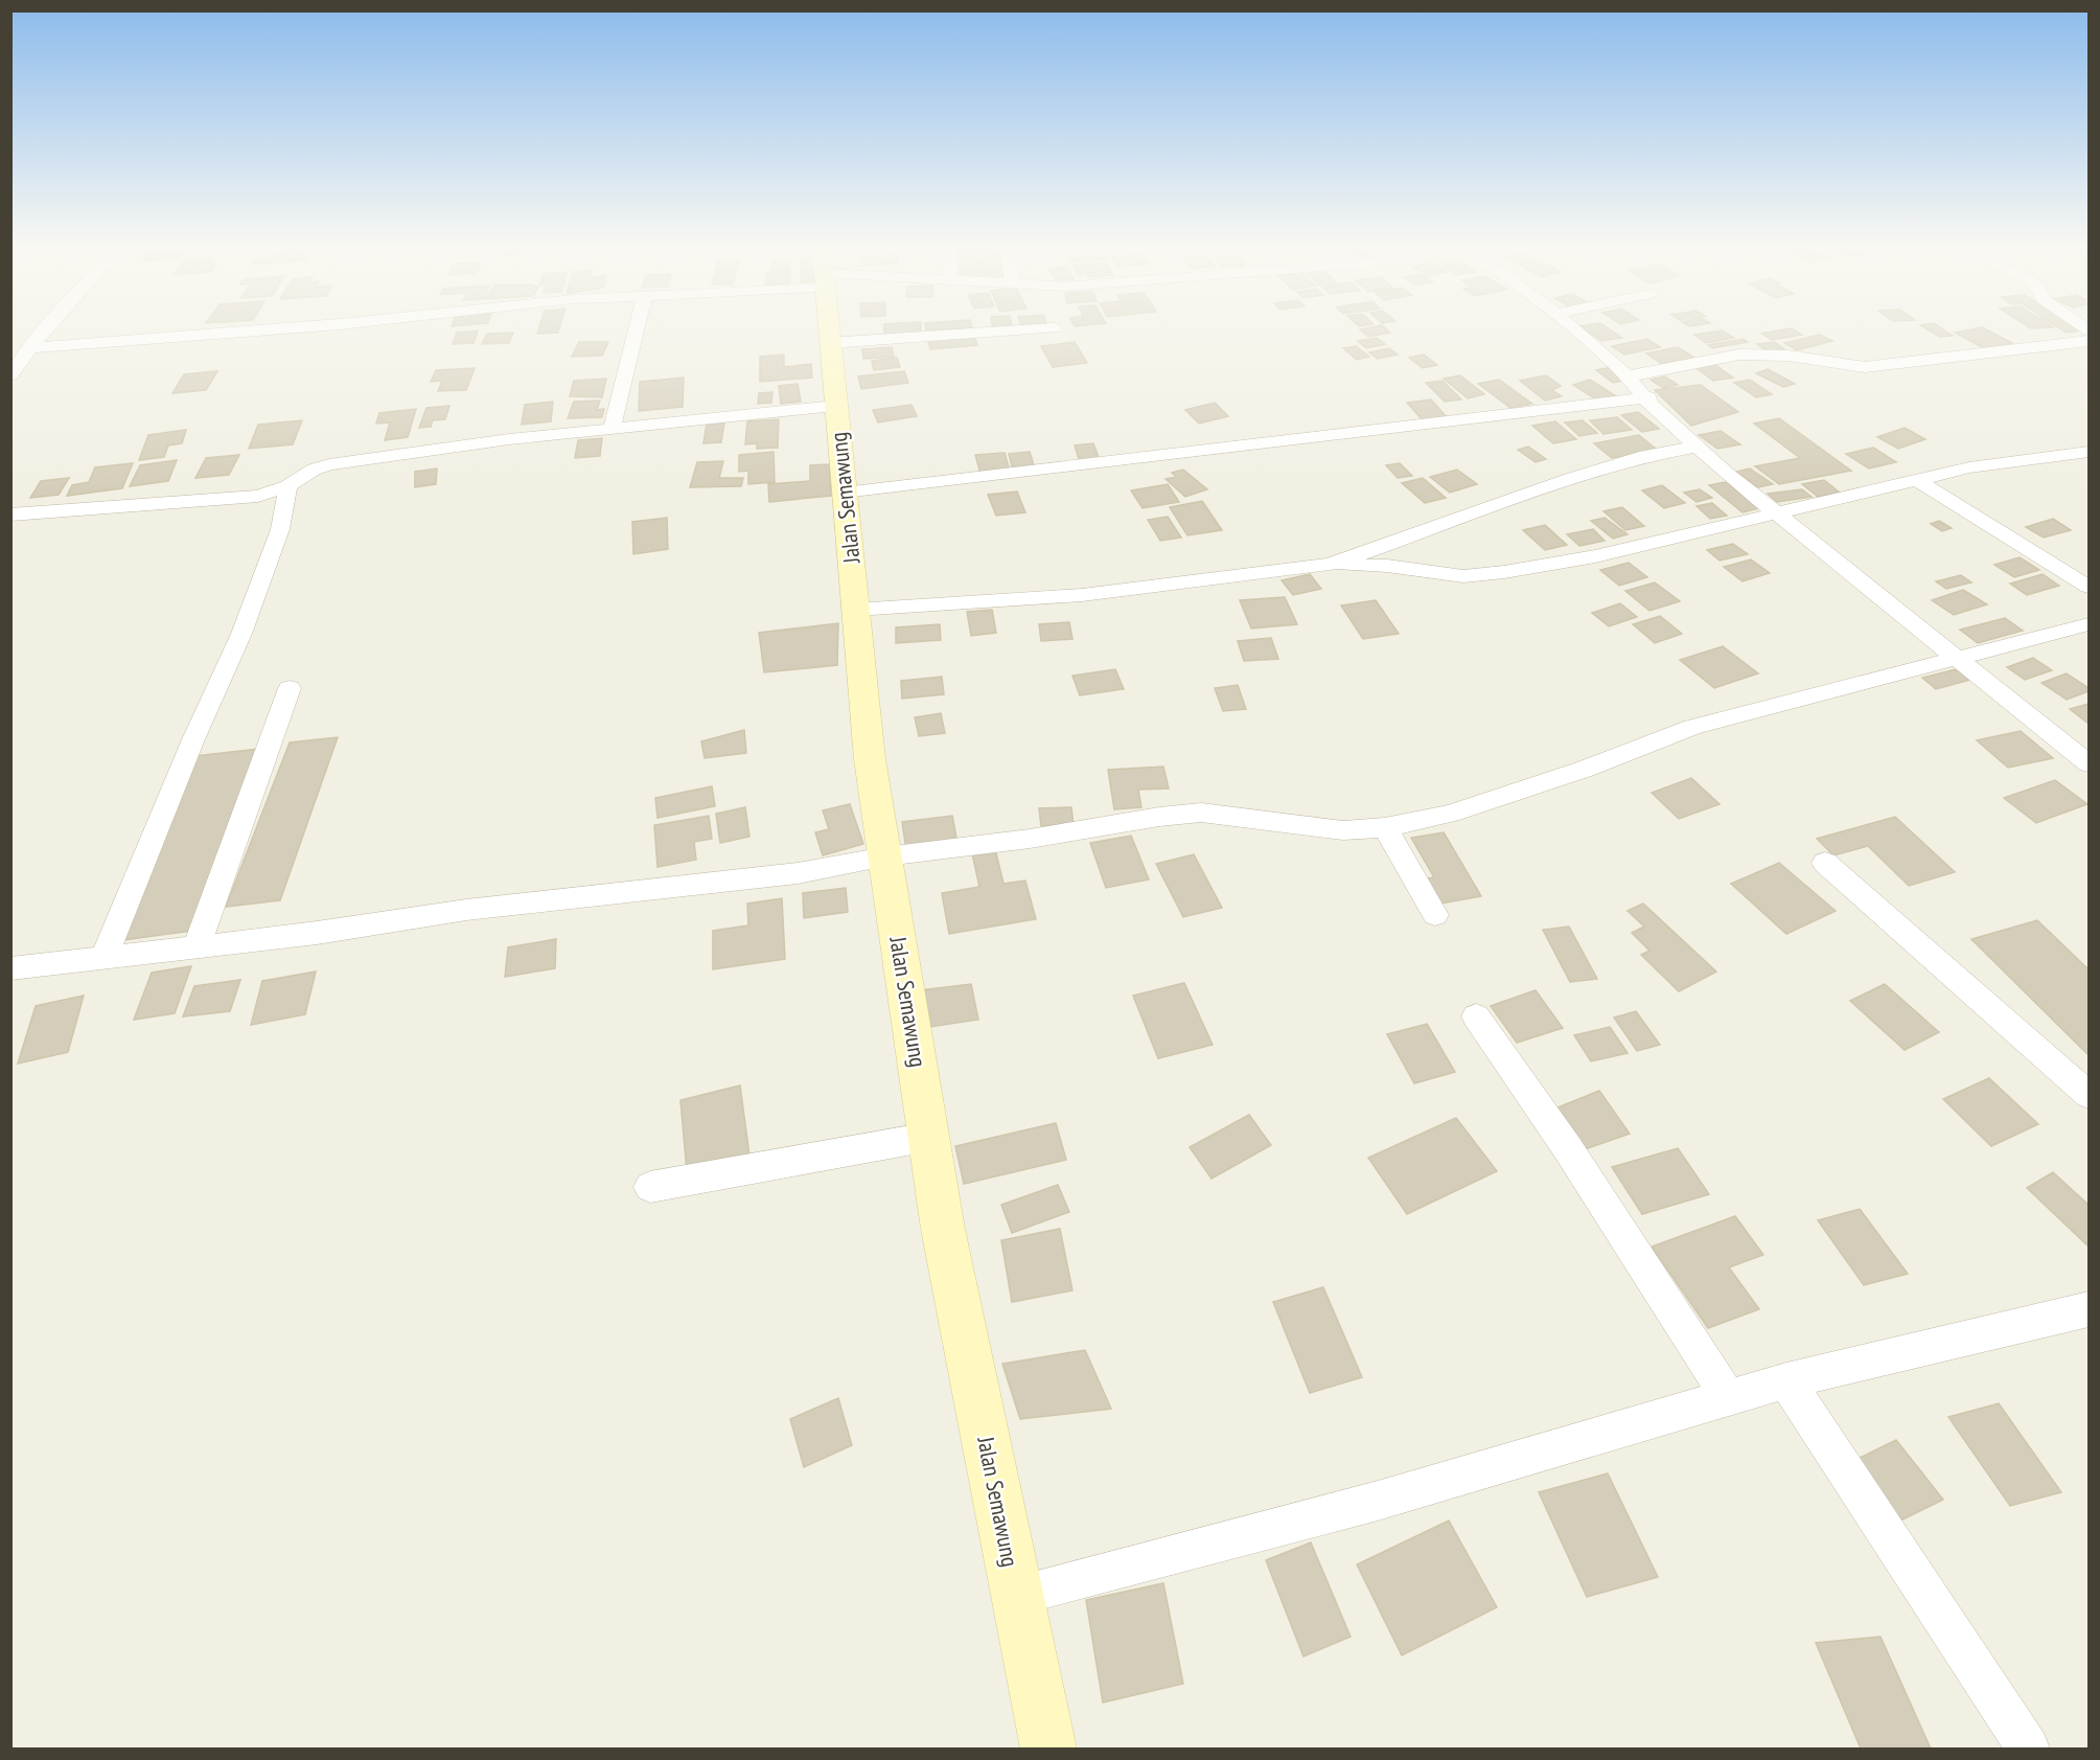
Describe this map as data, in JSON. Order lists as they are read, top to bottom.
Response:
{
  "streets": {
    "street": ["Jalan Semawung"]
  }
}
